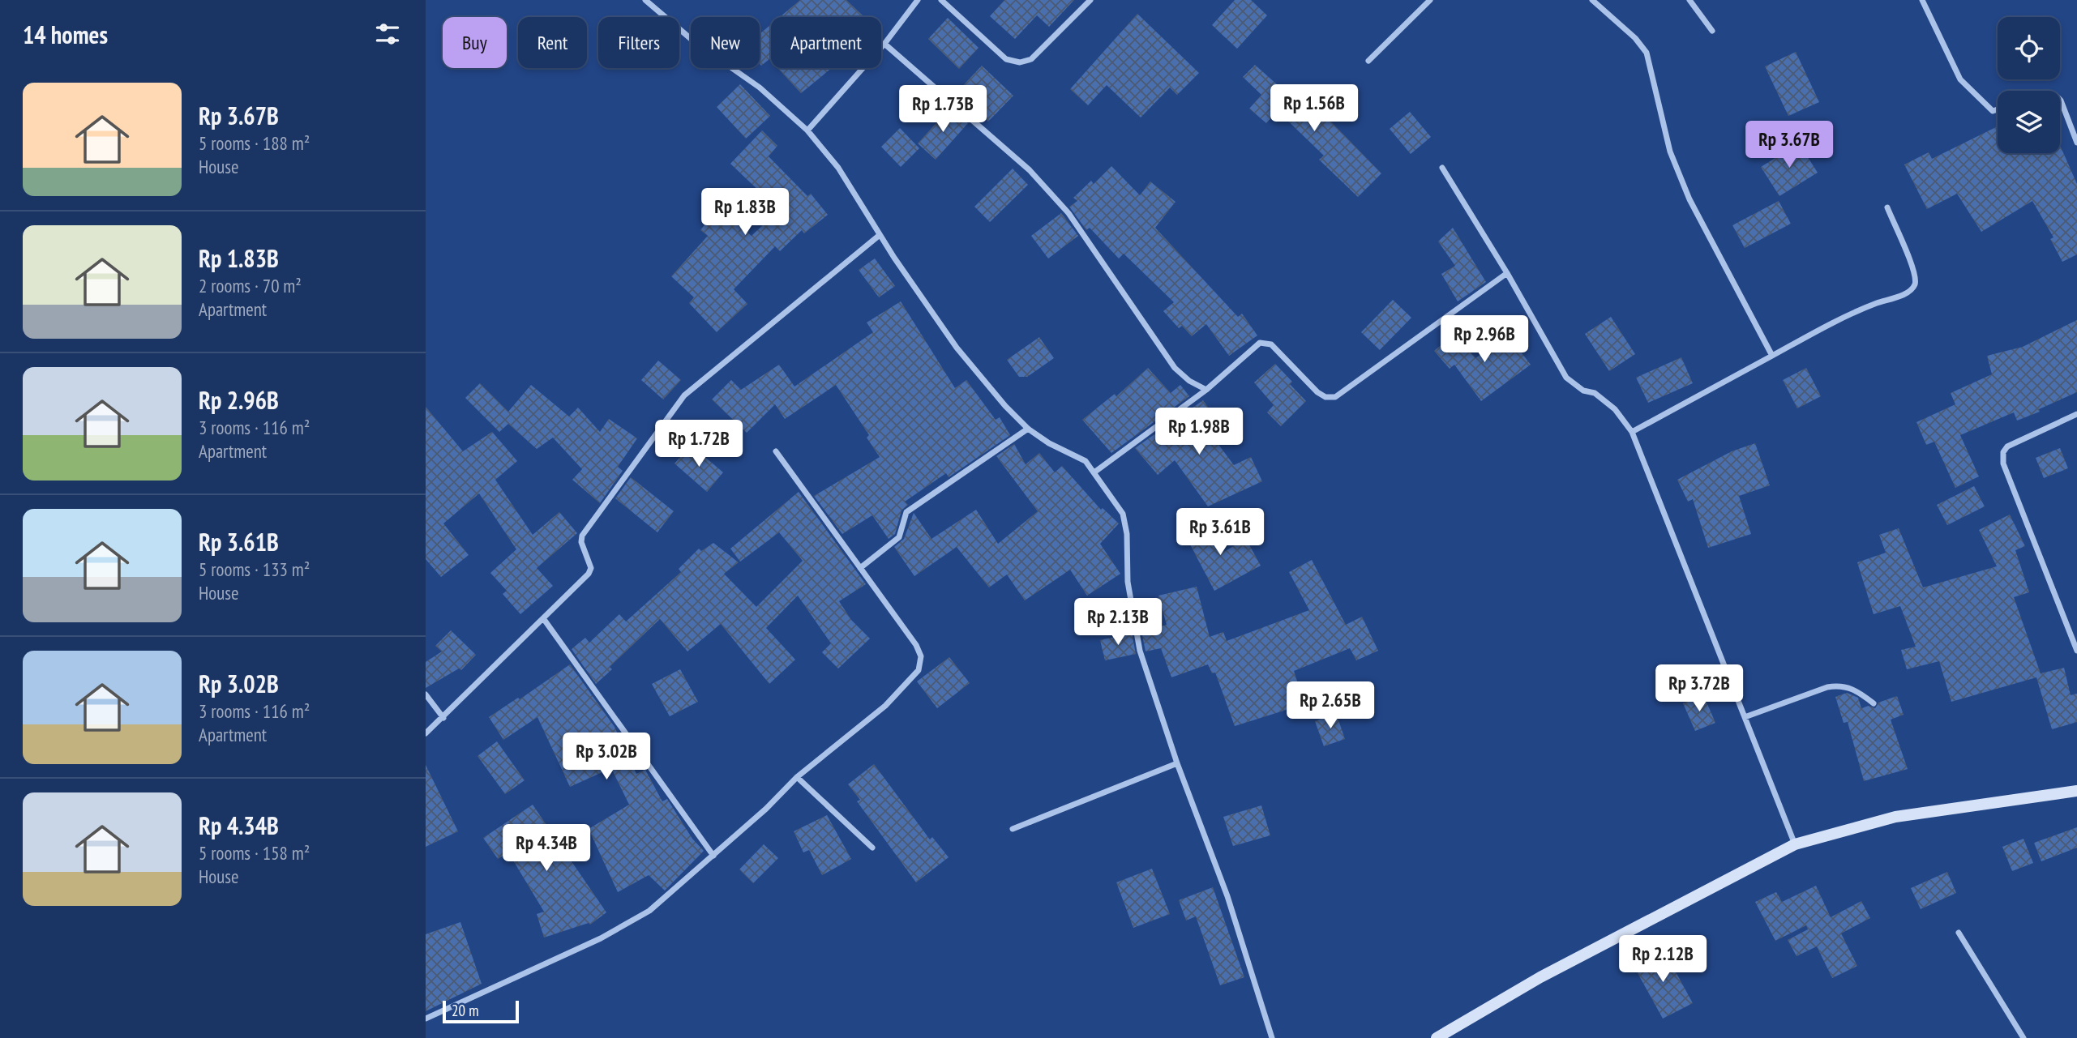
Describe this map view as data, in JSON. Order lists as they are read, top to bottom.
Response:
{
  "scale_bar": "20 m",
  "page": {
    "heading": "14 homes",
    "chip": [
      "Buy",
      "Rent",
      "Filters",
      "New",
      "Apartment"
    ],
    "list": [
      {
        "name": "Rp 3.67B",
        "note": "5 rooms · 188 m² · House"
      },
      {
        "name": "Rp 1.83B",
        "note": "2 rooms · 70 m² · Apartment"
      },
      {
        "name": "Rp 2.96B",
        "note": "3 rooms · 116 m² · Apartment"
      },
      {
        "name": "Rp 3.61B",
        "note": "5 rooms · 133 m² · House"
      },
      {
        "name": "Rp 3.02B",
        "note": "3 rooms · 116 m² · Apartment"
      },
      {
        "name": "Rp 4.34B",
        "note": "5 rooms · 158 m² · House"
      }
    ],
    "price": [
      "Rp 1.56B",
      "Rp 1.73B",
      "Rp 3.67B",
      "Rp 1.83B",
      "Rp 2.96B",
      "Rp 1.98B",
      "Rp 1.72B",
      "Rp 3.61B",
      "Rp 2.13B",
      "Rp 3.72B",
      "Rp 2.65B",
      "Rp 3.02B",
      "Rp 4.34B",
      "Rp 2.12B"
    ],
    "scale": "20 m"
  }
}
